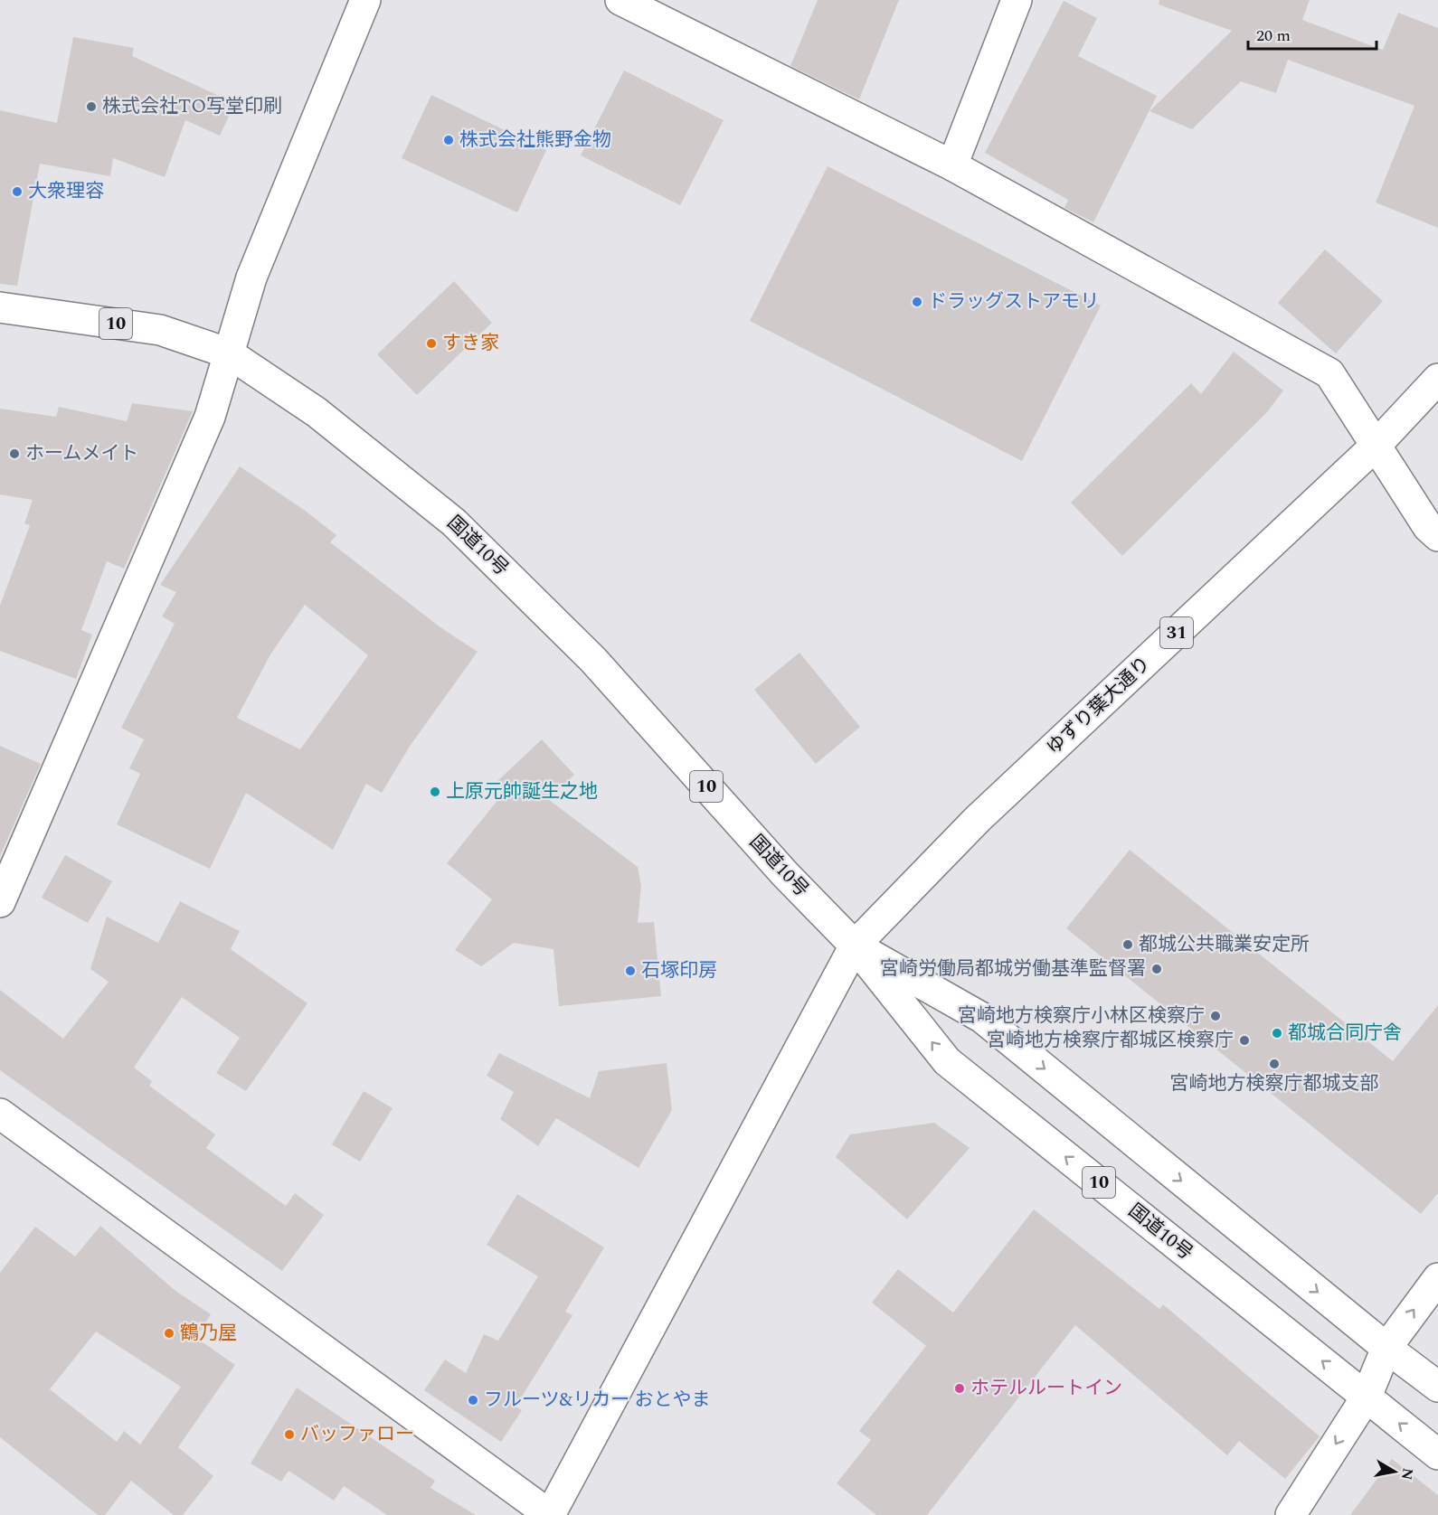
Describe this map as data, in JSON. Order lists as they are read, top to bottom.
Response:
{
  "streets": {
    "main road": [
      "10",
      "国道10号",
      "31",
      "ゆずり葉大通り"
    ]
  },
  "crossings": [
    ["国道10号", "ゆずり葉大通り"]
  ],
  "places": [
    "株式会社TO写堂印刷",
    "株式会社熊野金物",
    "大衆理容",
    "ドラッグストアモリ",
    "すき家",
    "ホームメイト",
    "上原元帥誕生之地",
    "都城公共職業安定所",
    "宮崎労働局都城労働基準監督署",
    "石塚印房",
    "宮崎地方検察庁小林区検察庁",
    "都城合同庁舎",
    "宮崎地方検察庁都城区検察庁",
    "宮崎地方検察庁都城支部",
    "鶴乃屋",
    "ホテルルートイン",
    "フルーツ&リカー おとやま",
    "バッファロー"
  ],
  "scale_bar": "20 m",
  "north": "right"
}
